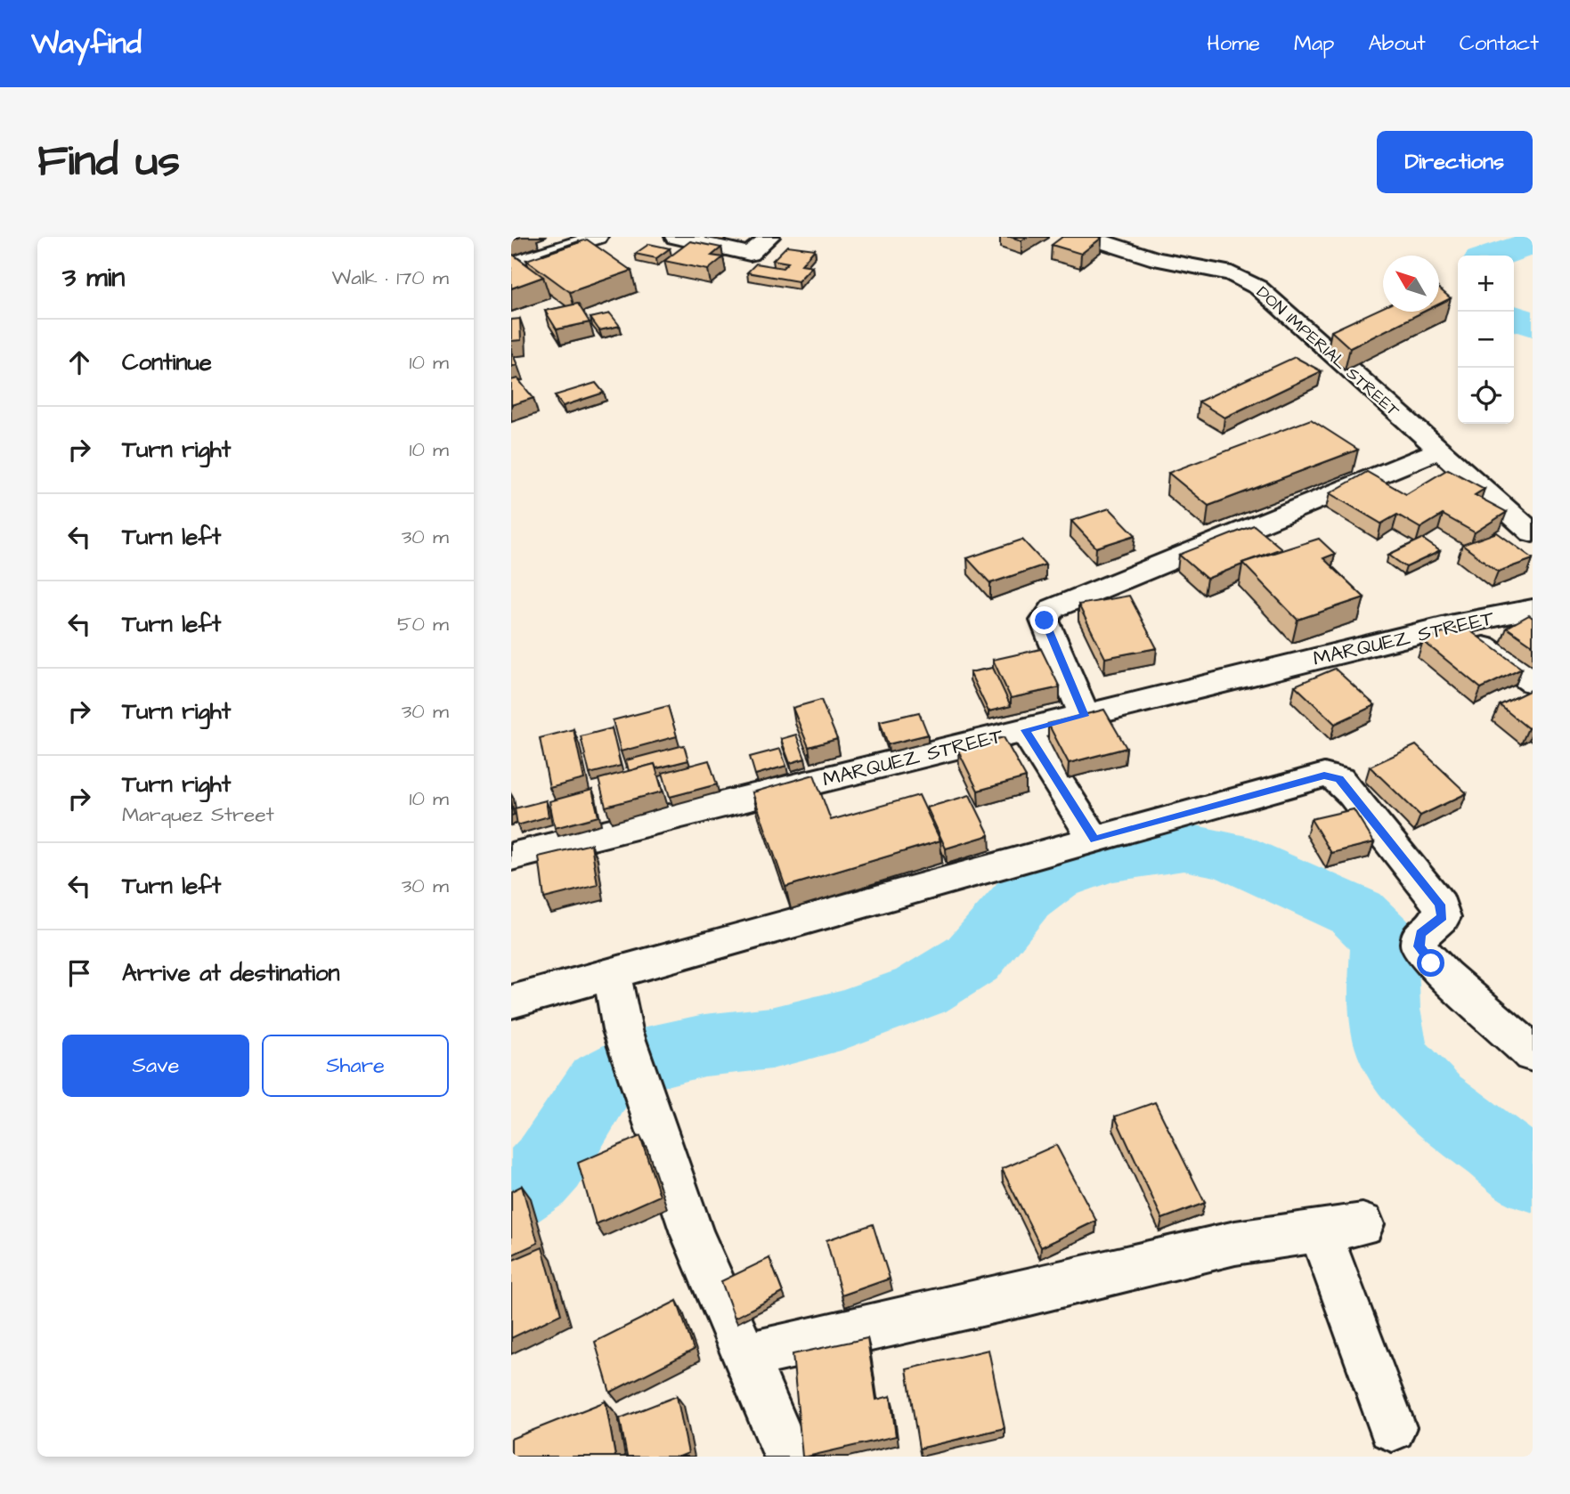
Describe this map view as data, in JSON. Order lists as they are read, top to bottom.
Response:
{
  "streets": {
    "street": ["DON IMPERIAL STREET", "MARQUEZ STREET"]
  },
  "north": "top left",
  "page": {
    "header": "Wayfind",
    "nav": [
      "Home",
      "Map",
      "About",
      "Contact"
    ],
    "buttons": [
      "Directions",
      ["Save", "Share"]
    ],
    "title": "Find us",
    "heading": ["3 min", "Walk · 170 m"],
    "map_buttons": ["+", "−"],
    "list": [
      ["Continue", "10 m"],
      ["Turn right", "10 m"],
      ["Turn left", "30 m"],
      ["Turn left", "50 m"],
      ["Turn right", "30 m"],
      ["Turn right", "Marquez Street", "10 m"],
      ["Turn left", "30 m"],
      "Arrive at destination"
    ]
  }
}
